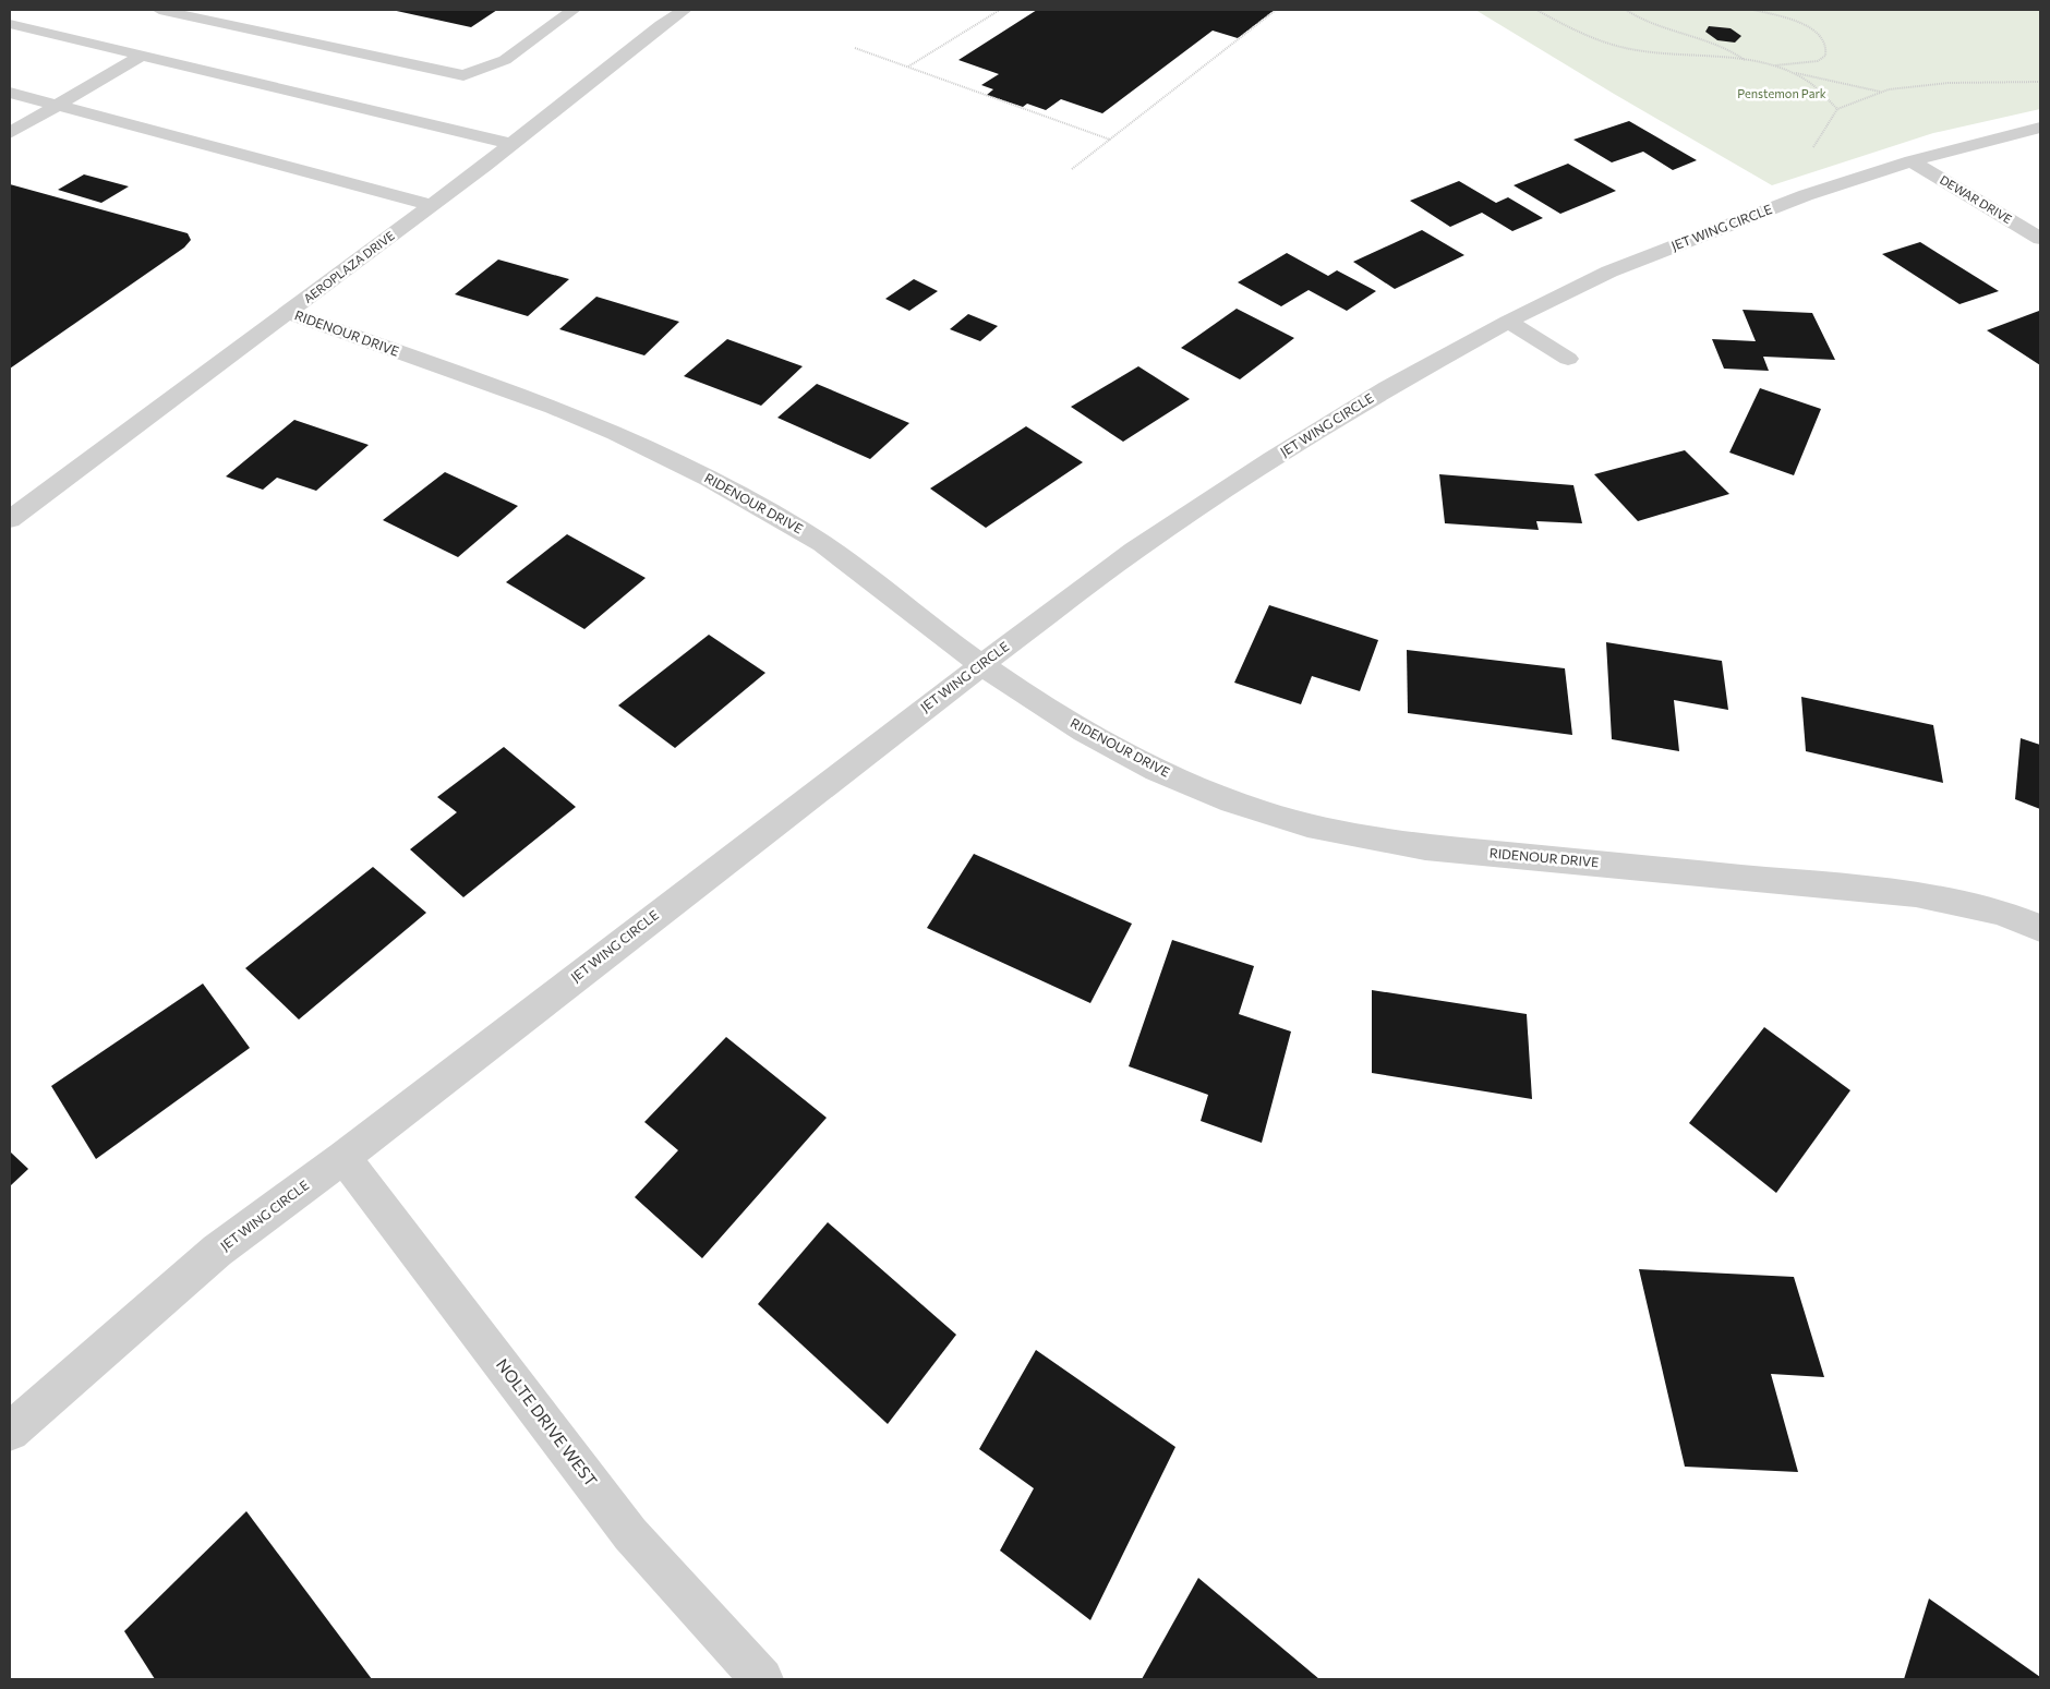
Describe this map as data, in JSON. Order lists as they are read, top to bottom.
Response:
{
  "streets": {
    "street": [
      "DEWAR DRIVE",
      "JET WING CIRCLE",
      "AEROPLAZA DRIVE",
      "RIDENOUR DRIVE",
      "NOLTE DRIVE WEST"
    ]
  },
  "crossings": [
    ["DEWAR DRIVE", "JET WING CIRCLE"],
    ["JET WING CIRCLE", "RIDENOUR DRIVE"],
    ["JET WING CIRCLE", "NOLTE DRIVE WEST"],
    ["AEROPLAZA DRIVE", "RIDENOUR DRIVE"]
  ],
  "parks": ["Penstemon Park"]
}
